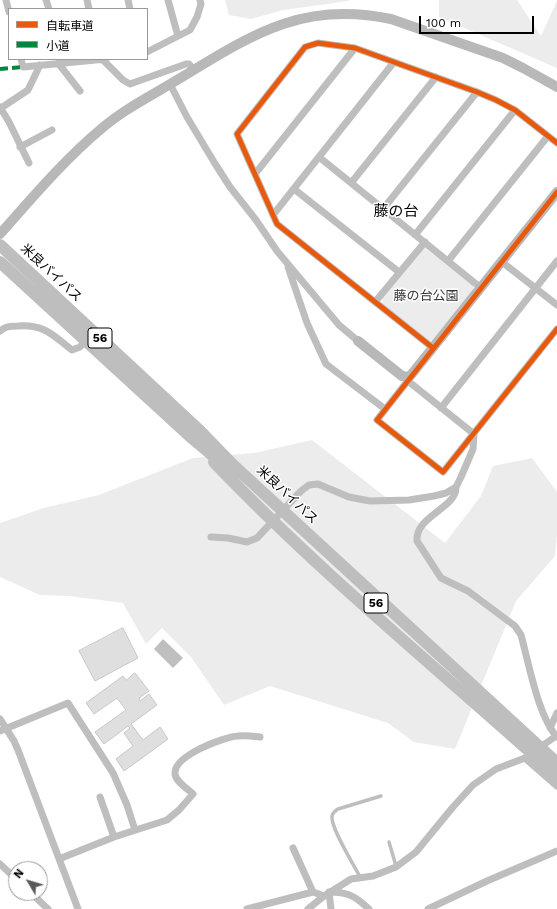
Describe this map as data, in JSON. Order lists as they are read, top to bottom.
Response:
{
  "streets": {
    "main road": ["米良バイパス", "56"]
  },
  "districts": ["藤の台"],
  "parks": ["藤の台公園"],
  "legend": ["自転車道", "小道"],
  "scale_bar": "100 m",
  "north": "top left"
}
